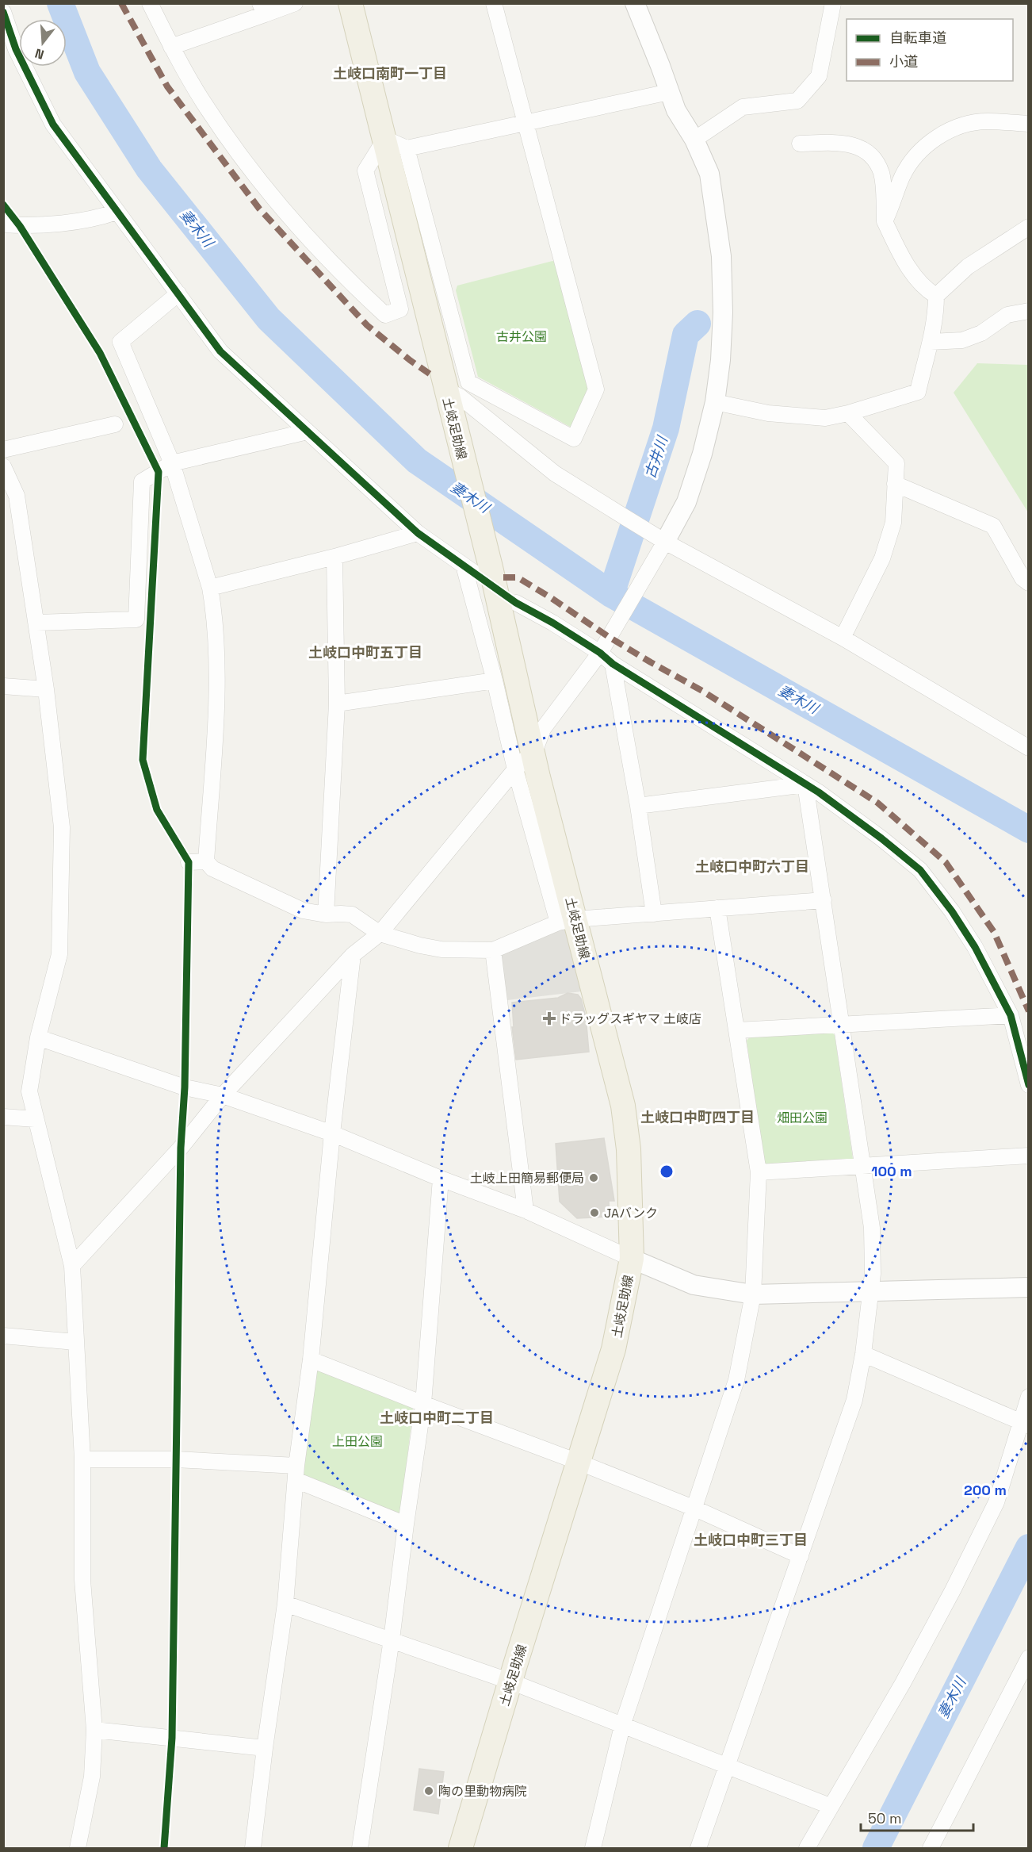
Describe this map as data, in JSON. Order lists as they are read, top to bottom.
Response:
{
  "streets": {
    "main road": ["土岐足助線"]
  },
  "districts": [
    "土岐口南町一丁目",
    "土岐口中町五丁目",
    "土岐口中町六丁目",
    "土岐口中町四丁目",
    "土岐口中町二丁目",
    "土岐口中町三丁目"
  ],
  "water": ["妻木川", "古井川"],
  "parks": ["古井公園", "畑田公園", "上田公園"],
  "places": {
    "health": ["ドラッグスギヤマ 土岐店"],
    "other": ["土岐上田簡易郵便局", "JAバンク", "陶の里動物病院"]
  },
  "legend": ["自転車道", "小道"],
  "scale_bar": "50 m",
  "north": "bottom",
  "rings": ["100 m", "200 m"]
}
